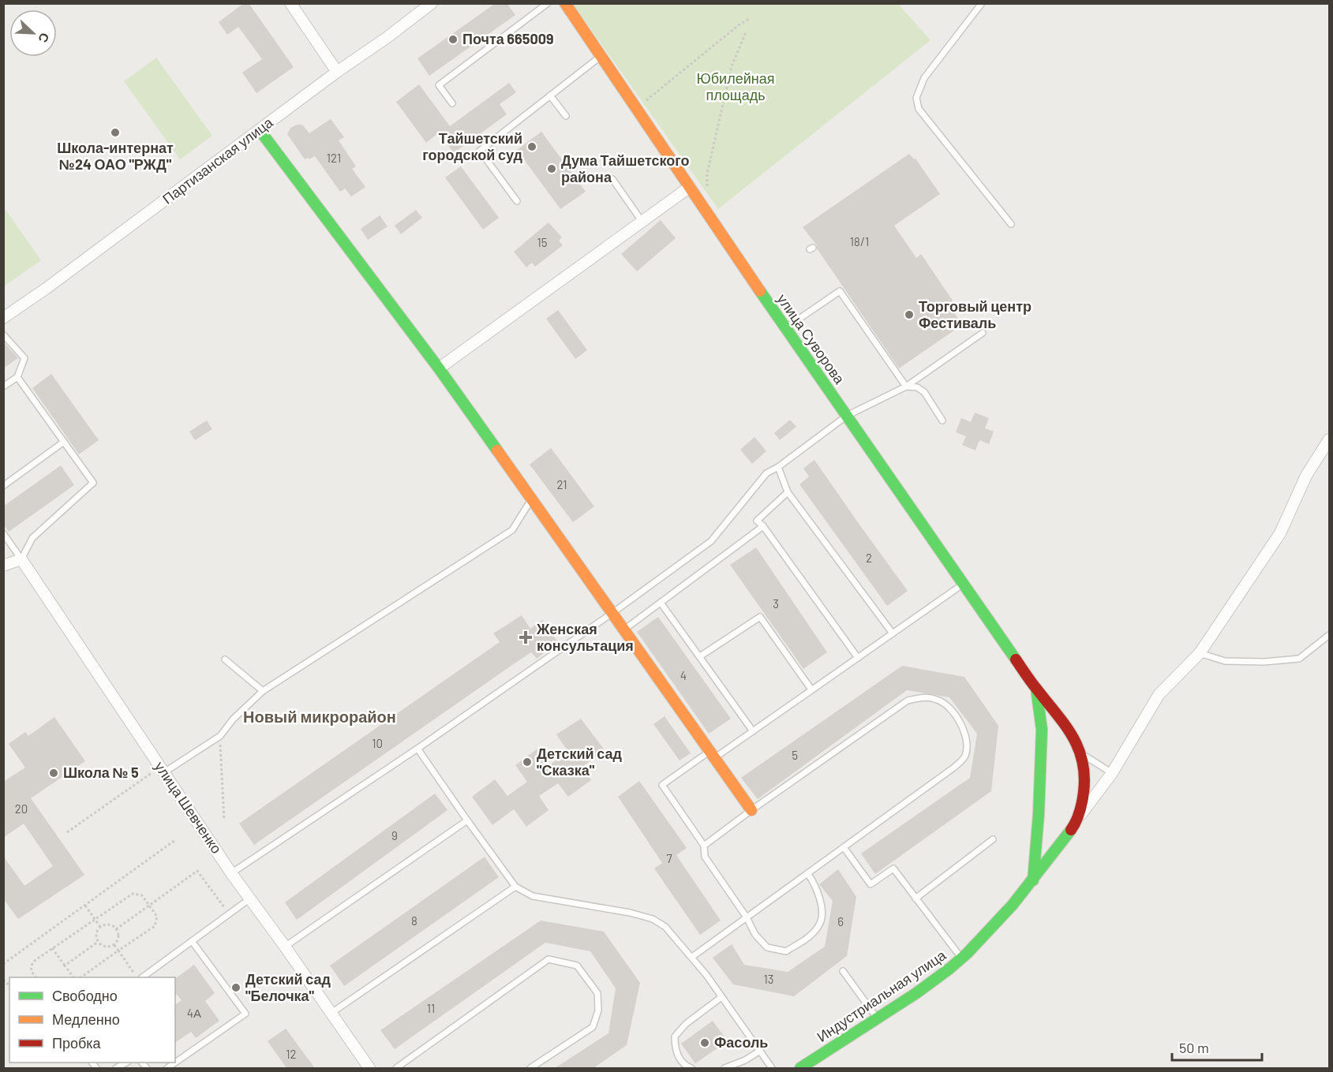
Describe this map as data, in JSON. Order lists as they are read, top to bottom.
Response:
{
  "streets": {
    "street": [
      "Партизанская улица",
      "улица Суворова",
      "улица Шевченко",
      "Индустриальная улица"
    ]
  },
  "districts": ["Новый микрорайон"],
  "parks": ["Юбилейная площадь"],
  "places": {
    "other": [
      "Почта 665009",
      "Школа-интернат №24 ОАО \"РЖД\"",
      "Тайшетский городской суд",
      "Дума Тайшетского района",
      "Торговый центр Фестиваль",
      "Детский сад \"Сказка\"",
      "Школа № 5",
      "Детский сад \"Белочка\"",
      "Фасоль"
    ],
    "health": ["Женская консультация"]
  },
  "house_numbers": [
    "121",
    "18/1",
    "15",
    "21",
    "2",
    "3",
    "4",
    "10",
    "5",
    "20",
    "9",
    "7",
    "8",
    "6",
    "13",
    "11",
    "4А",
    "12"
  ],
  "legend": ["Свободно", "Медленно", "Пробка"],
  "scale_bar": "50 m",
  "north": "bottom right"
}
